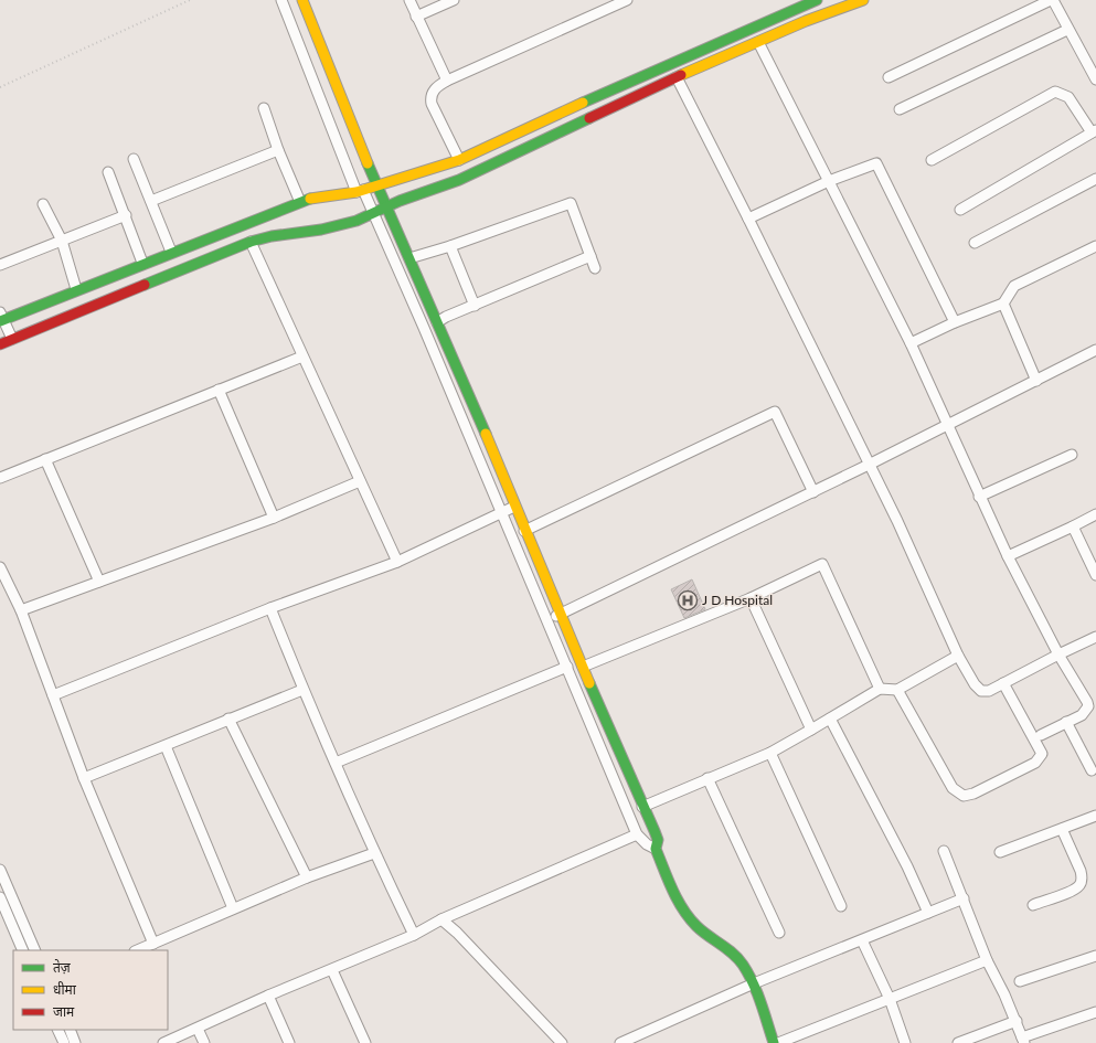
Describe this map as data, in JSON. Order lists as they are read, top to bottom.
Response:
{
  "places": {
    "hospital": ["J D Hospital"]
  },
  "legend": ["तेज़", "धीमा", "जाम"]
}
